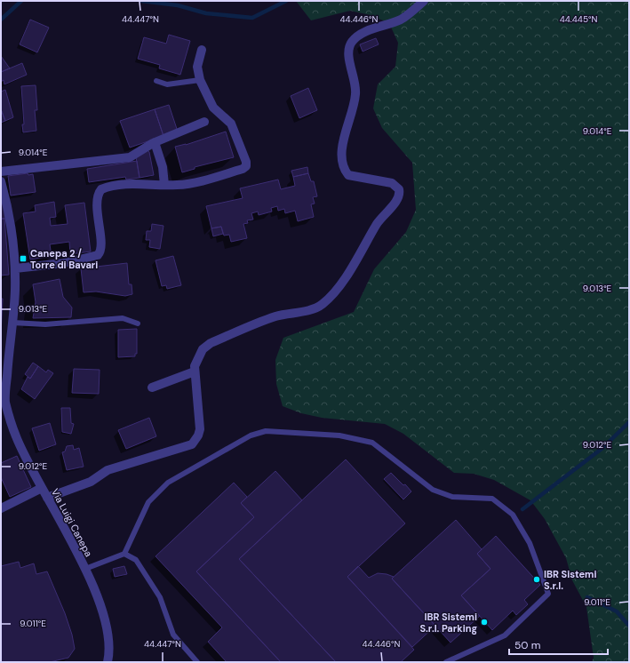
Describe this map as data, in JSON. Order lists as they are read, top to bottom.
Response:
{
  "streets": {
    "street": ["Via Luigi Canepa"]
  },
  "places": {
    "transit": ["Canepa 2 / Torre di Bavari"],
    "other": ["IBR Sistemi S.r.l.", "IBR Sistemi S.r.l. Parking"]
  },
  "scale_bar": "50 m",
  "coordinates": [
    "44.447°N",
    "44.446°N",
    "44.445°N",
    "9.014°E",
    "9.013°E",
    "9.012°E",
    "9.011°E"
  ]
}
